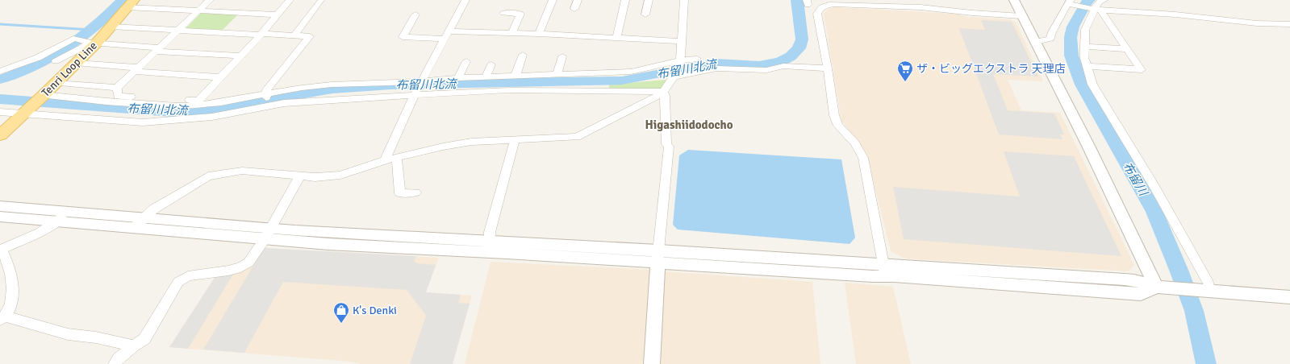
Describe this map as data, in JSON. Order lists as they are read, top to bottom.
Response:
{
  "streets": {
    "main road": ["Tenri Loop Line"]
  },
  "districts": ["Higashiidodocho"],
  "water": ["布留川北流", "布留川"],
  "places": {
    "supermarket": ["ザ・ビッグエクストラ 天理店"],
    "shop": ["K's Denki"]
  }
}
